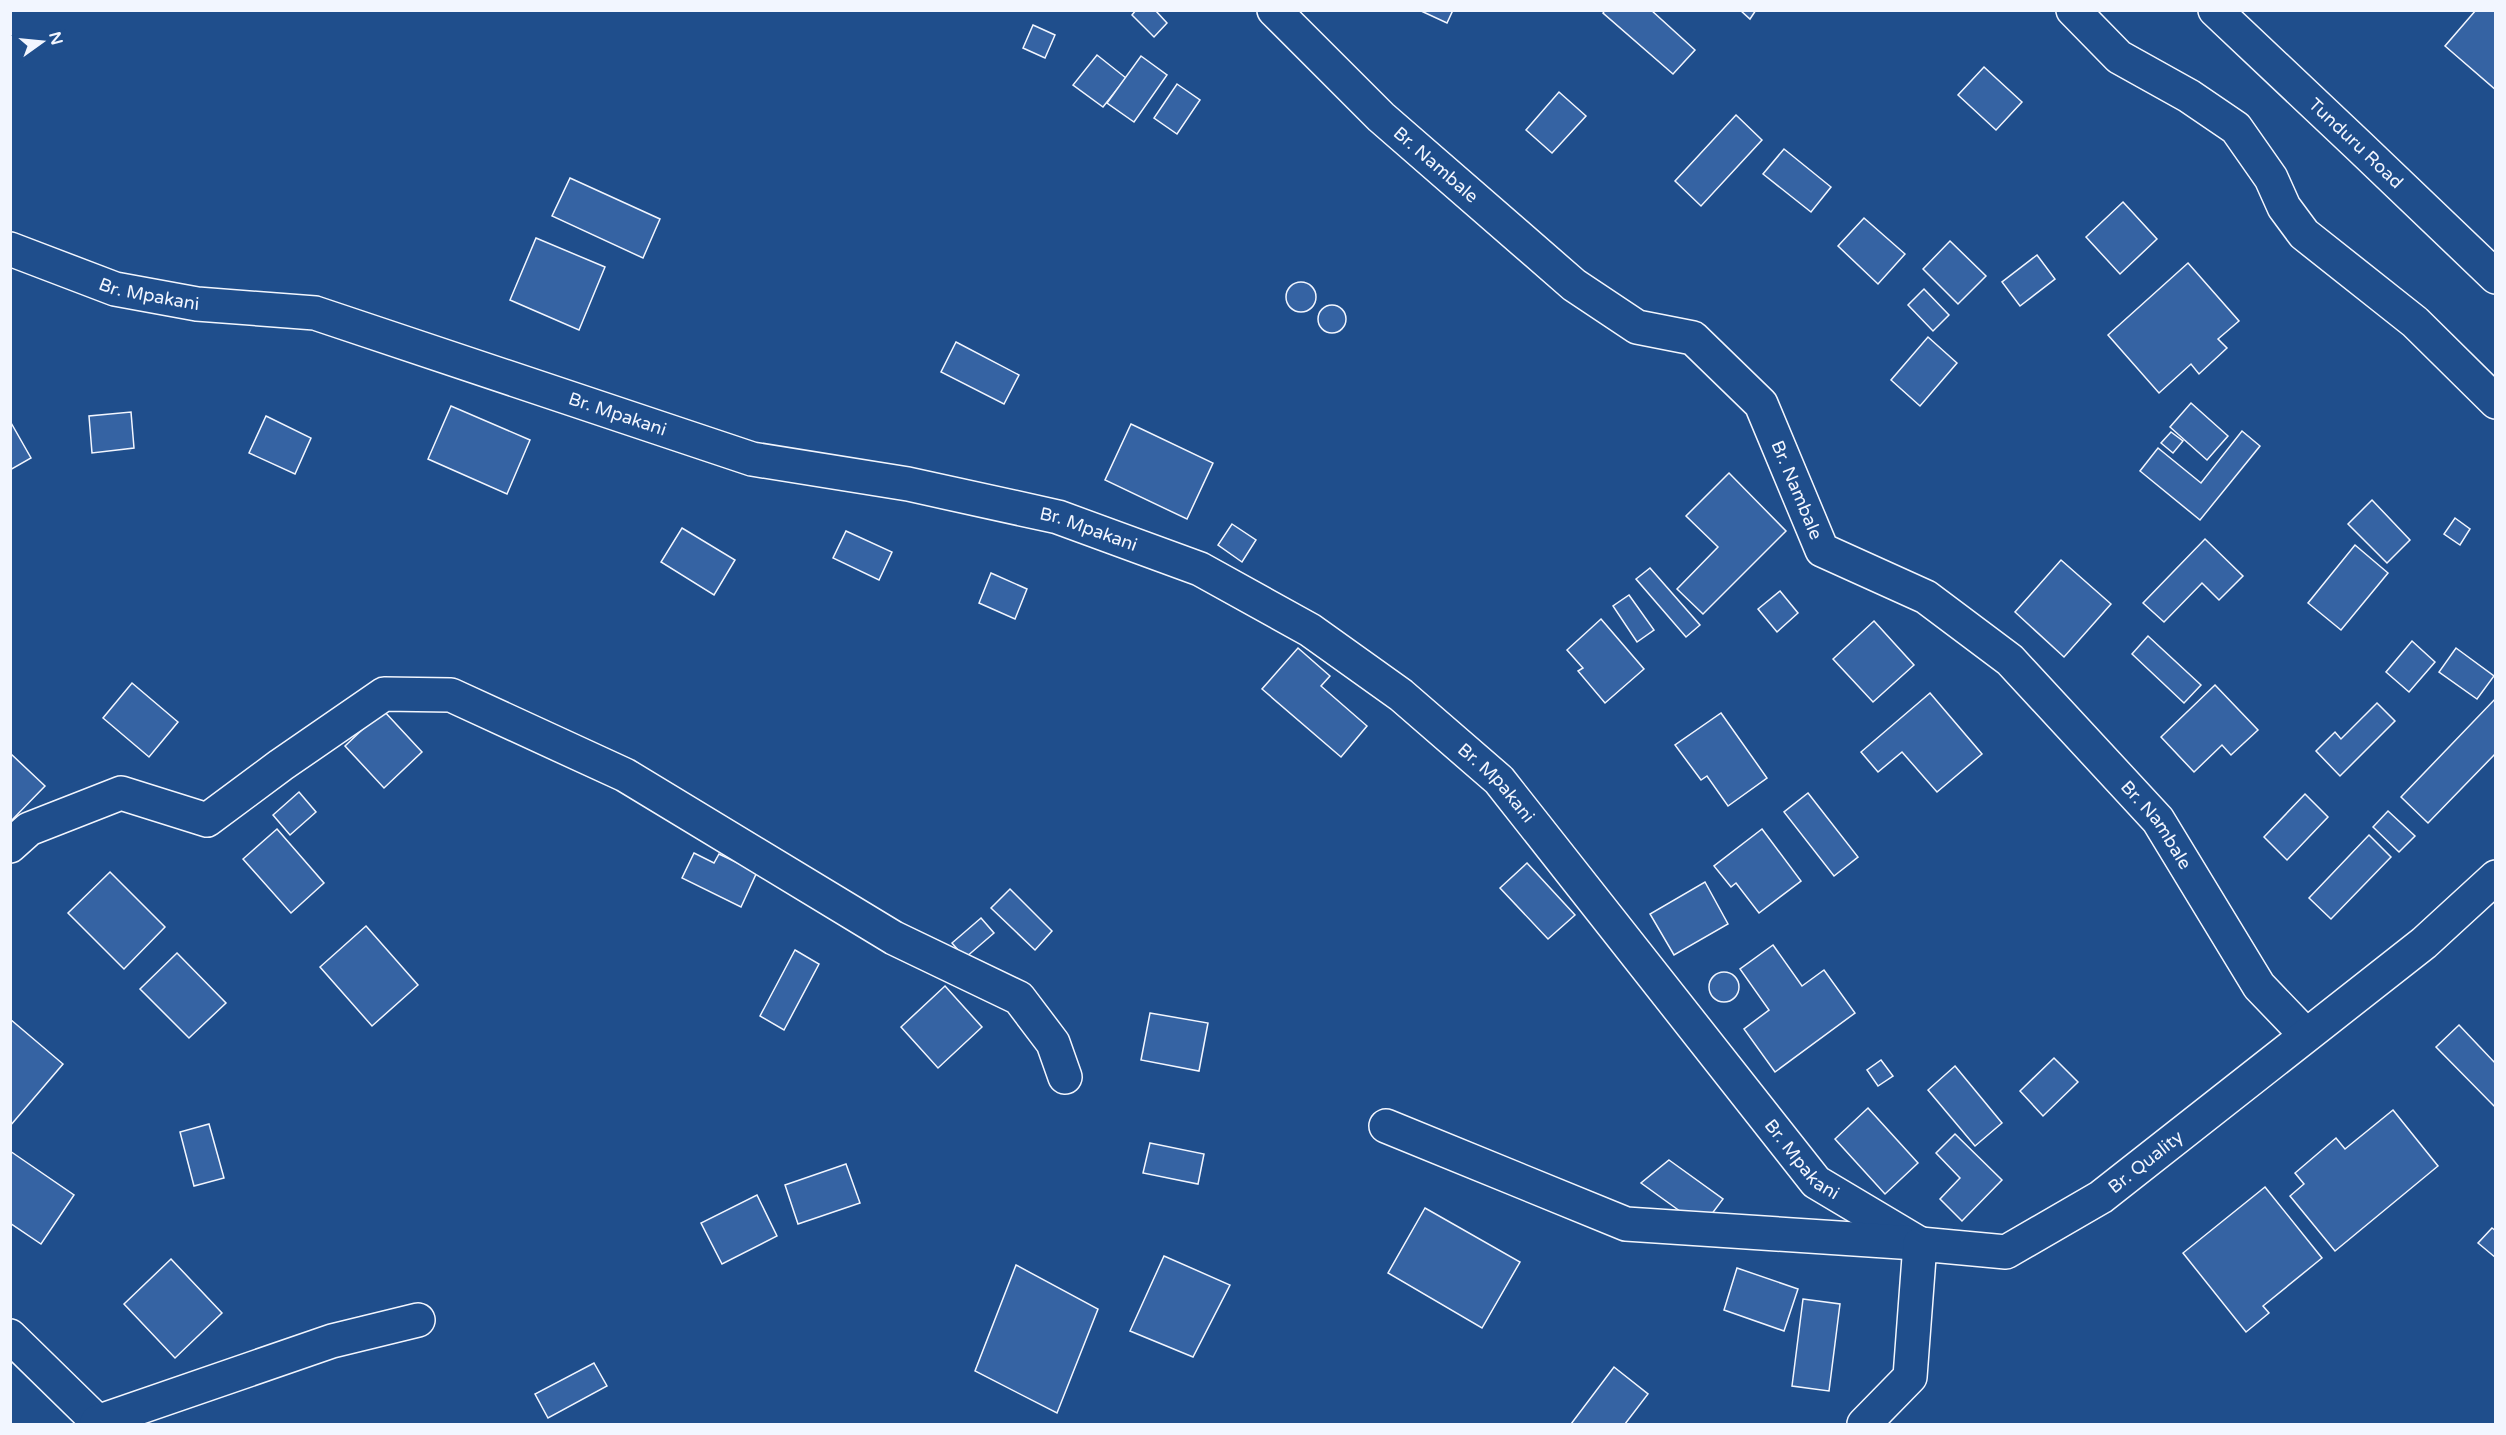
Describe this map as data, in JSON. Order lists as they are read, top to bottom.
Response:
{
  "streets": {
    "main road": [
      "Tunduru Road",
      "Br. Nambale",
      "Br. Mpakani",
      "Br. Quality"
    ]
  },
  "crossings": [
    ["Br. Nambale", "Br. Quality"],
    ["Br. Mpakani", "Br. Quality"]
  ],
  "north": "right"
}
